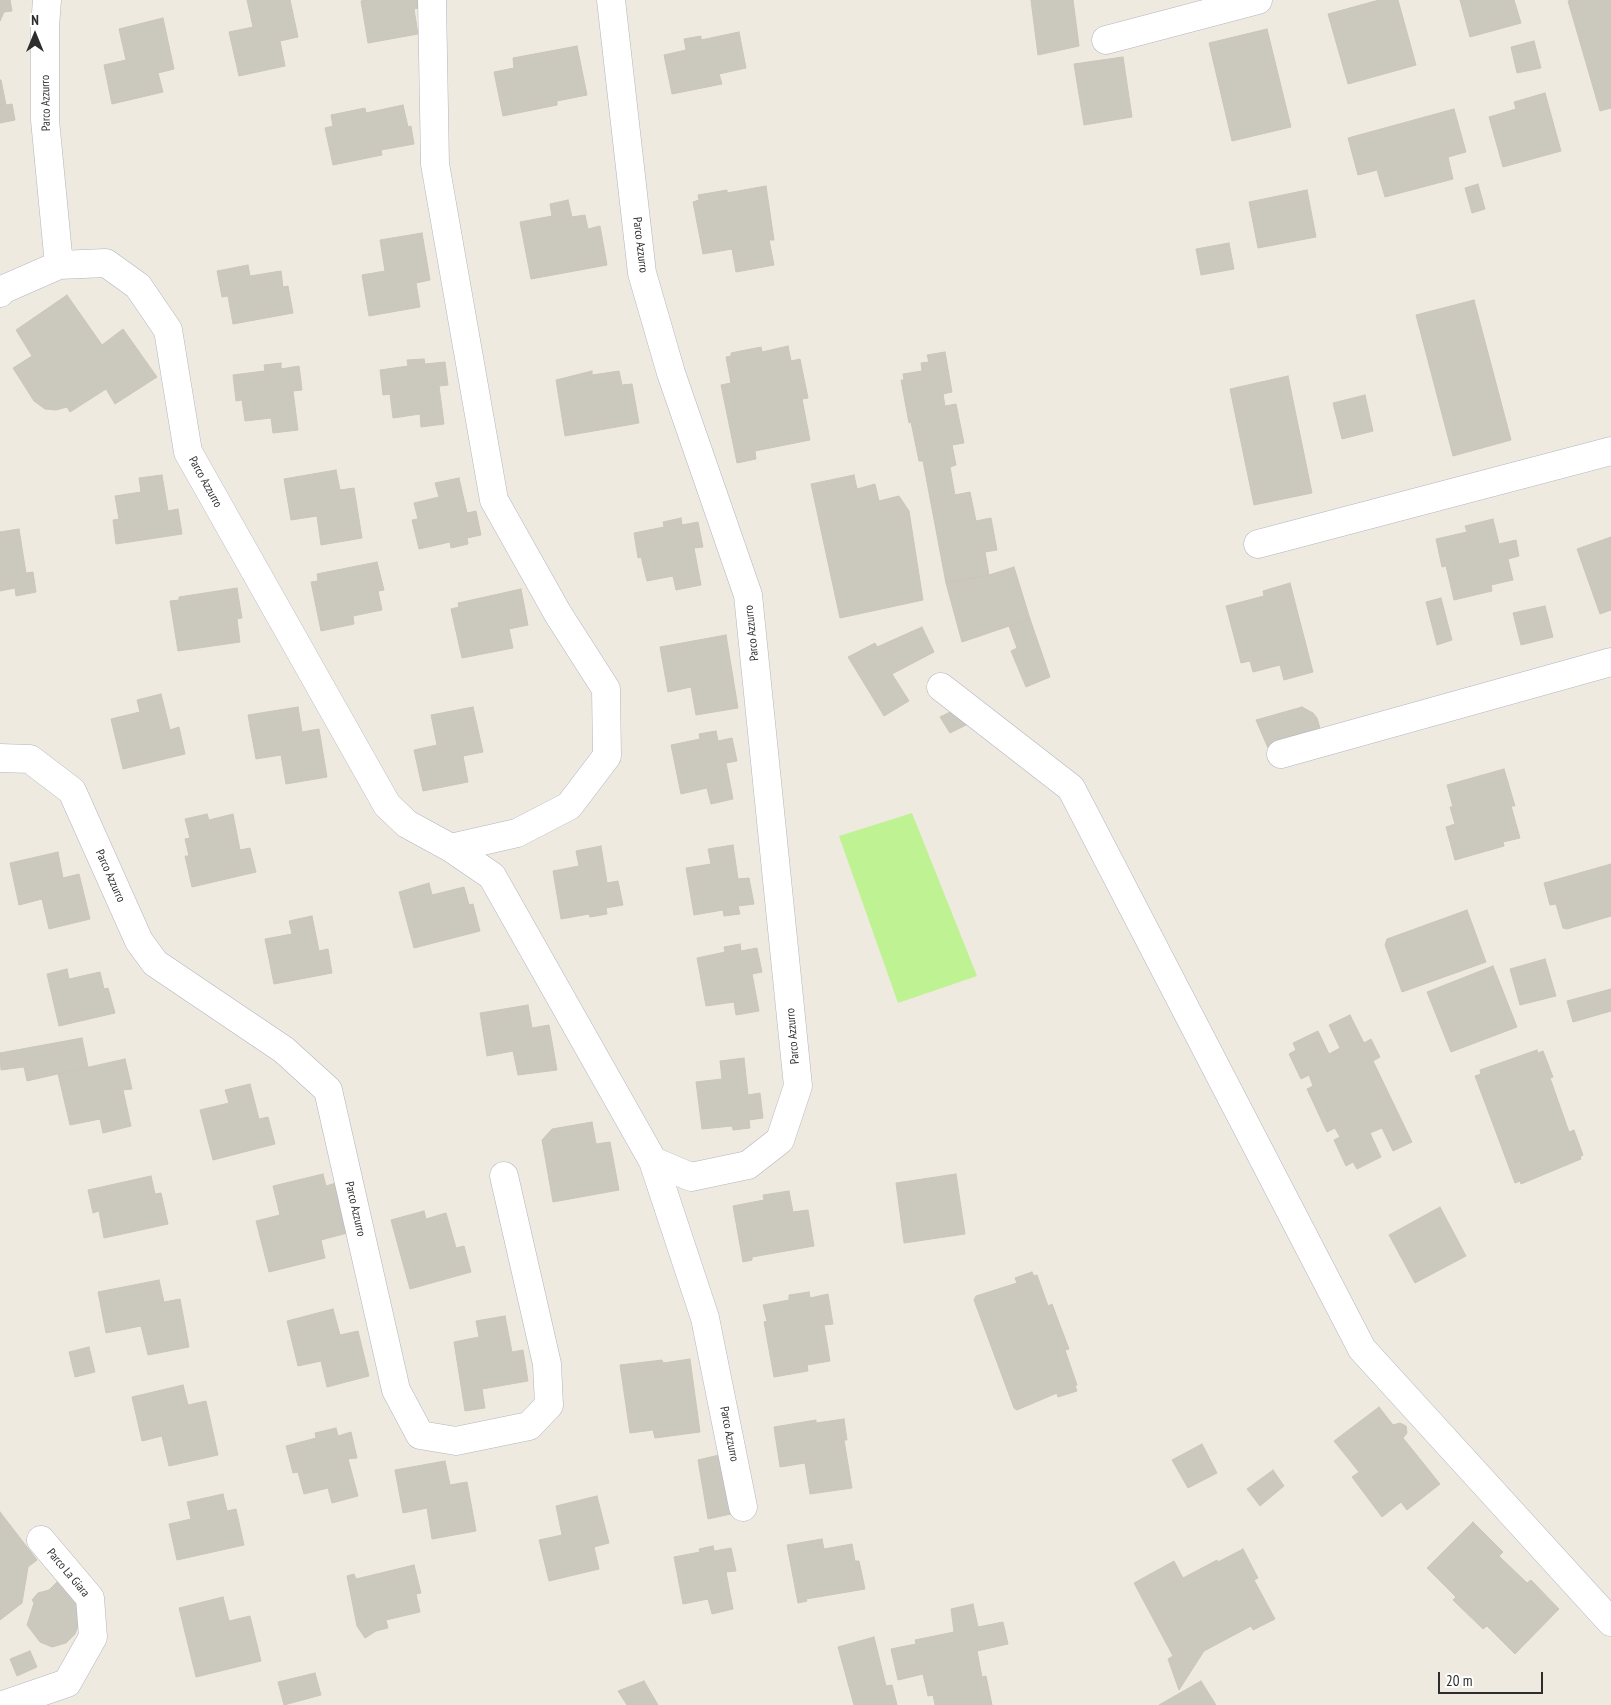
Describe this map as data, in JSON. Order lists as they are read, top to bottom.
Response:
{
  "streets": {
    "street": ["Parco Azzurro", "Parco La Giara"]
  },
  "scale_bar": "20 m",
  "north": "top"
}
